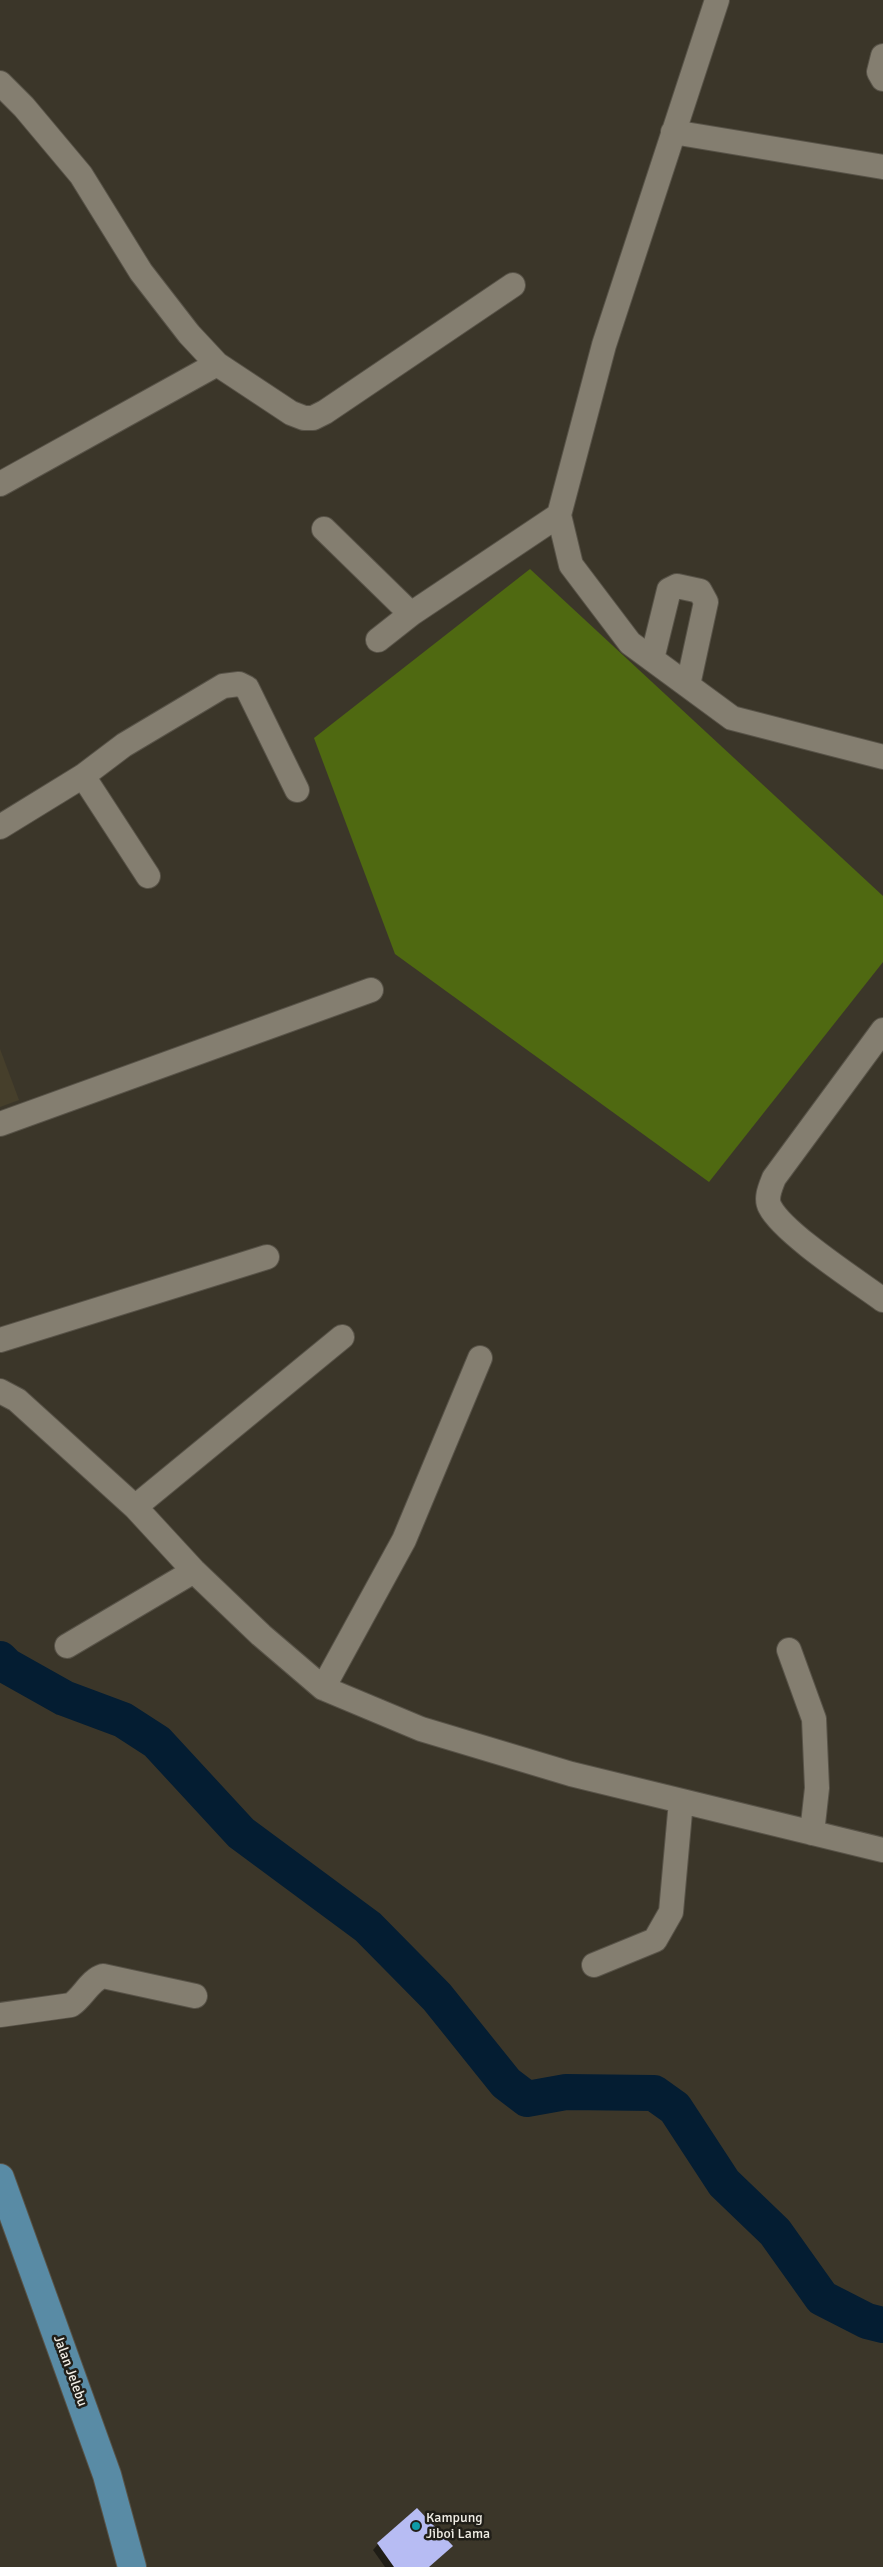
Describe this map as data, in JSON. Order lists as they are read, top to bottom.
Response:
{
  "streets": {
    "main road": ["Jalan Jelebu"]
  },
  "places": ["Kampung Jiboi Lama"]
}
